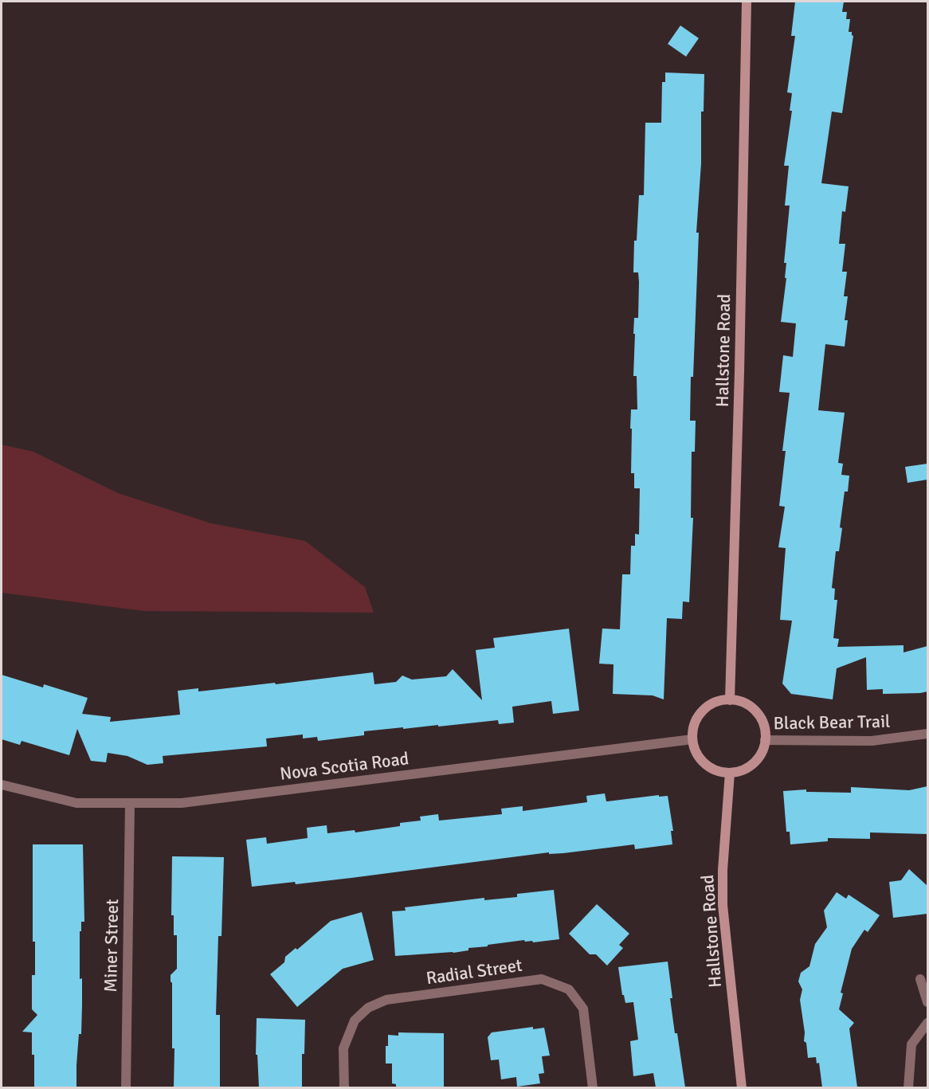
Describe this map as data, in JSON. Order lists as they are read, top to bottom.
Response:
{
  "streets": {
    "street": [
      "Hallstone Road",
      "Black Bear Trail",
      "Nova Scotia Road",
      "Miner Street",
      "Radial Street"
    ]
  },
  "crossings": [
    ["Hallstone Road", "Black Bear Trail"],
    ["Hallstone Road", "Nova Scotia Road"],
    ["Black Bear Trail", "Nova Scotia Road"],
    ["Nova Scotia Road", "Miner Street"]
  ]
}
